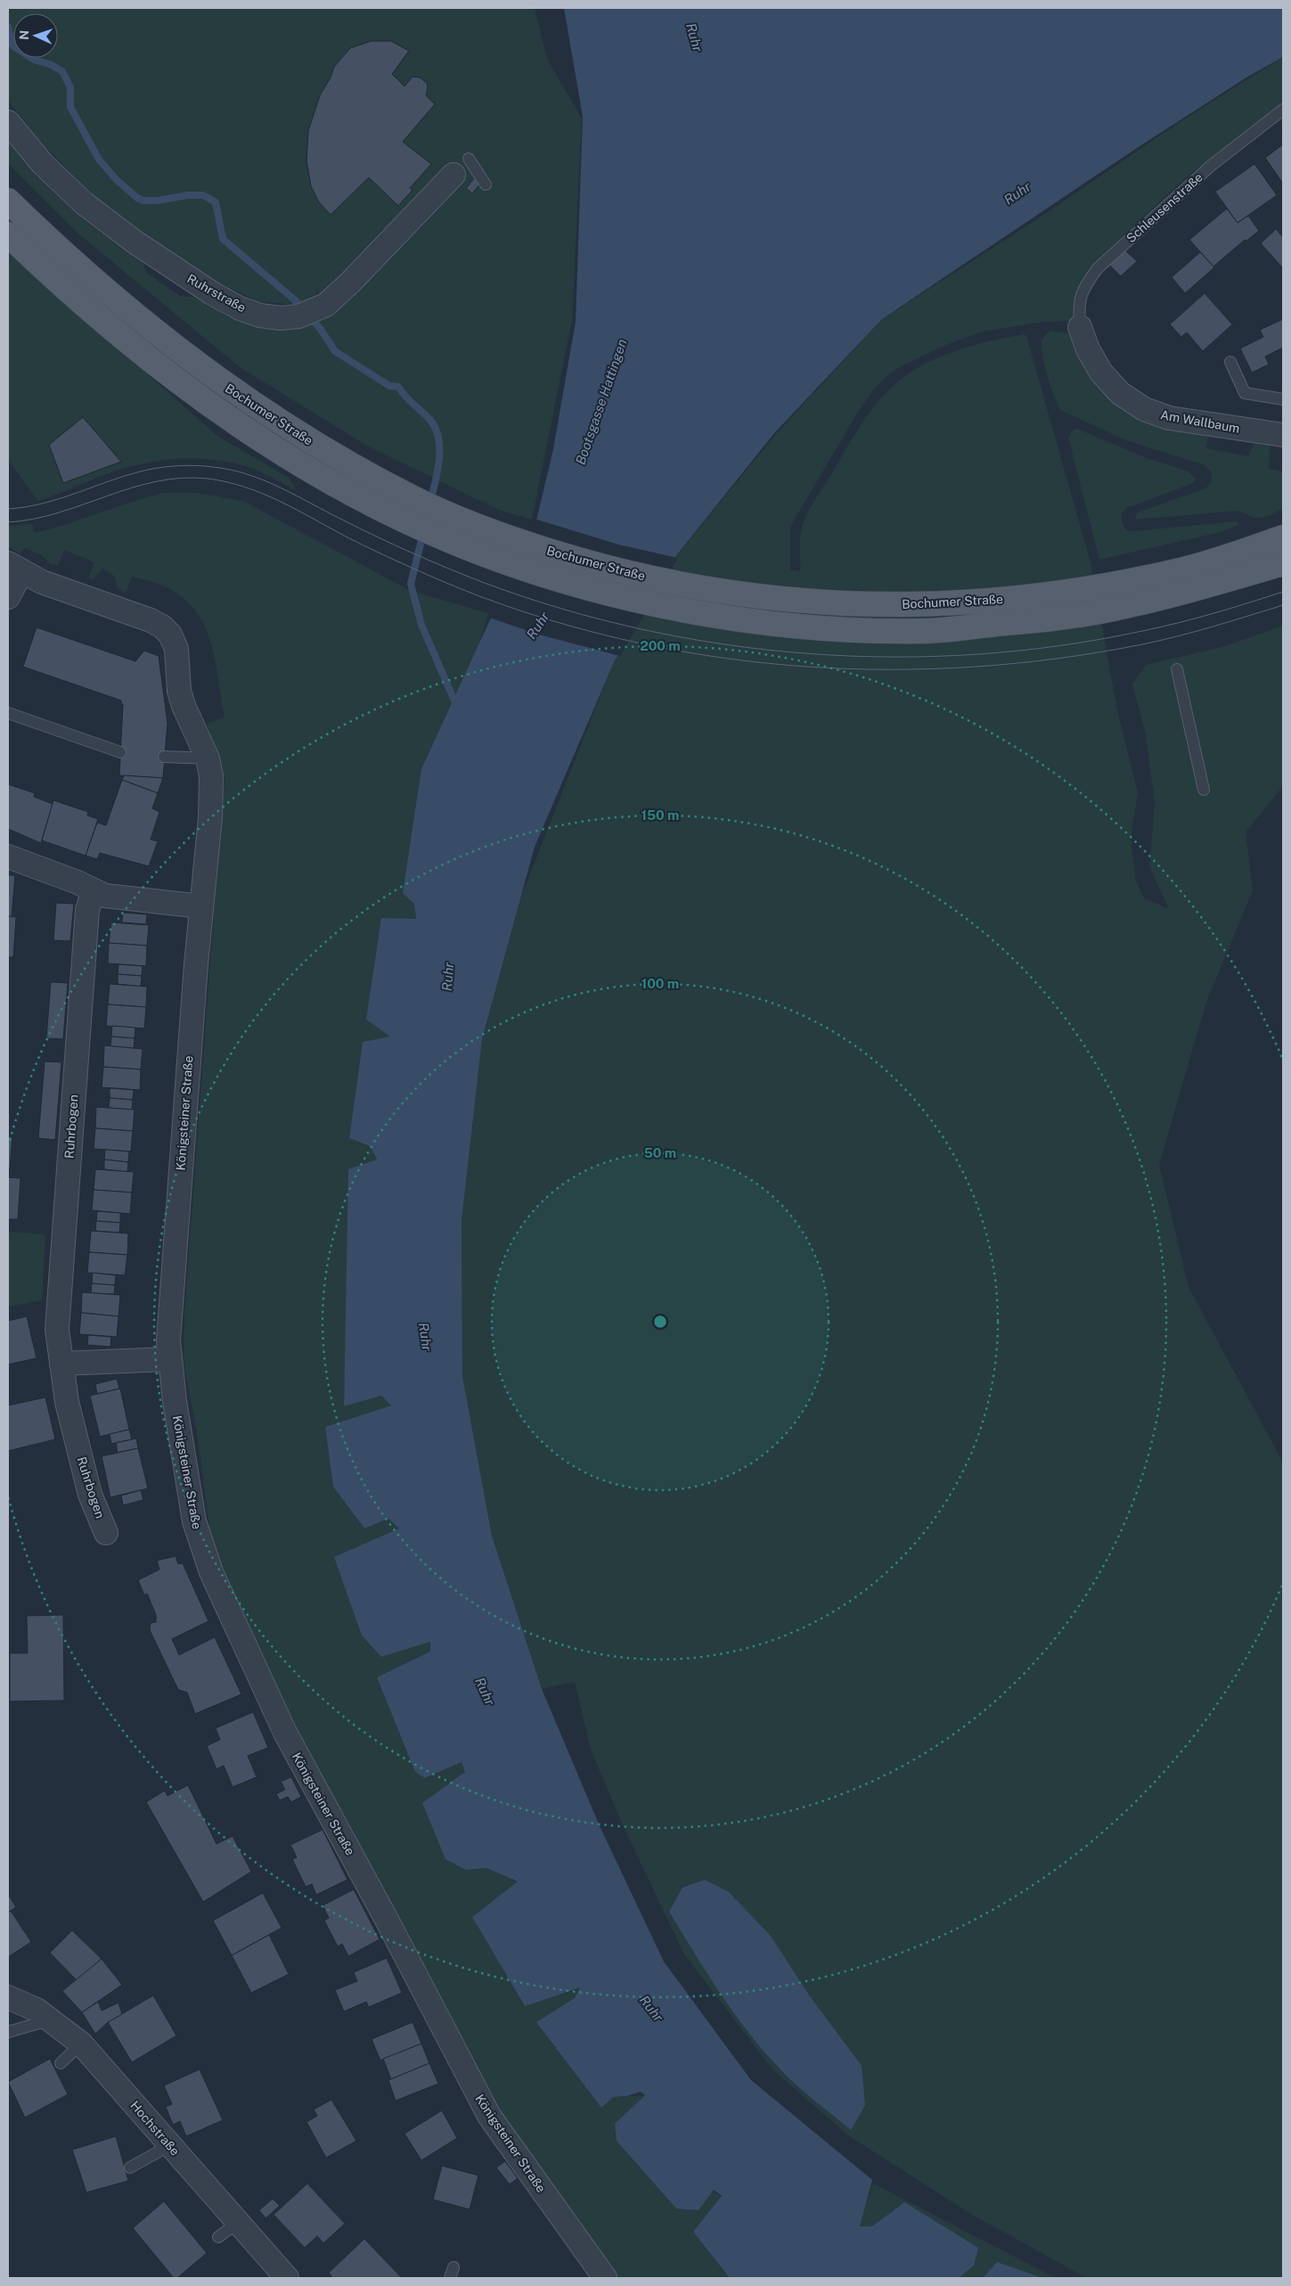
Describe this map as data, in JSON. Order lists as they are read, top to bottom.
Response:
{
  "streets": {
    "main road": ["Bochumer Straße"],
    "street": [
      "Ruhrstraße",
      "Am Wallbaum",
      "Königsteiner Straße",
      "Ruhrbogen",
      "Hochstraße"
    ],
    "lane": ["Schleusenstraße"]
  },
  "crossings": [
    ["Schleusenstraße", "Am Wallbaum"]
  ],
  "water": ["Ruhr", "Bootsgasse Hattingen"],
  "north": "left",
  "rings": [
    "200 m",
    "150 m",
    "100 m",
    "50 m"
  ]
}
